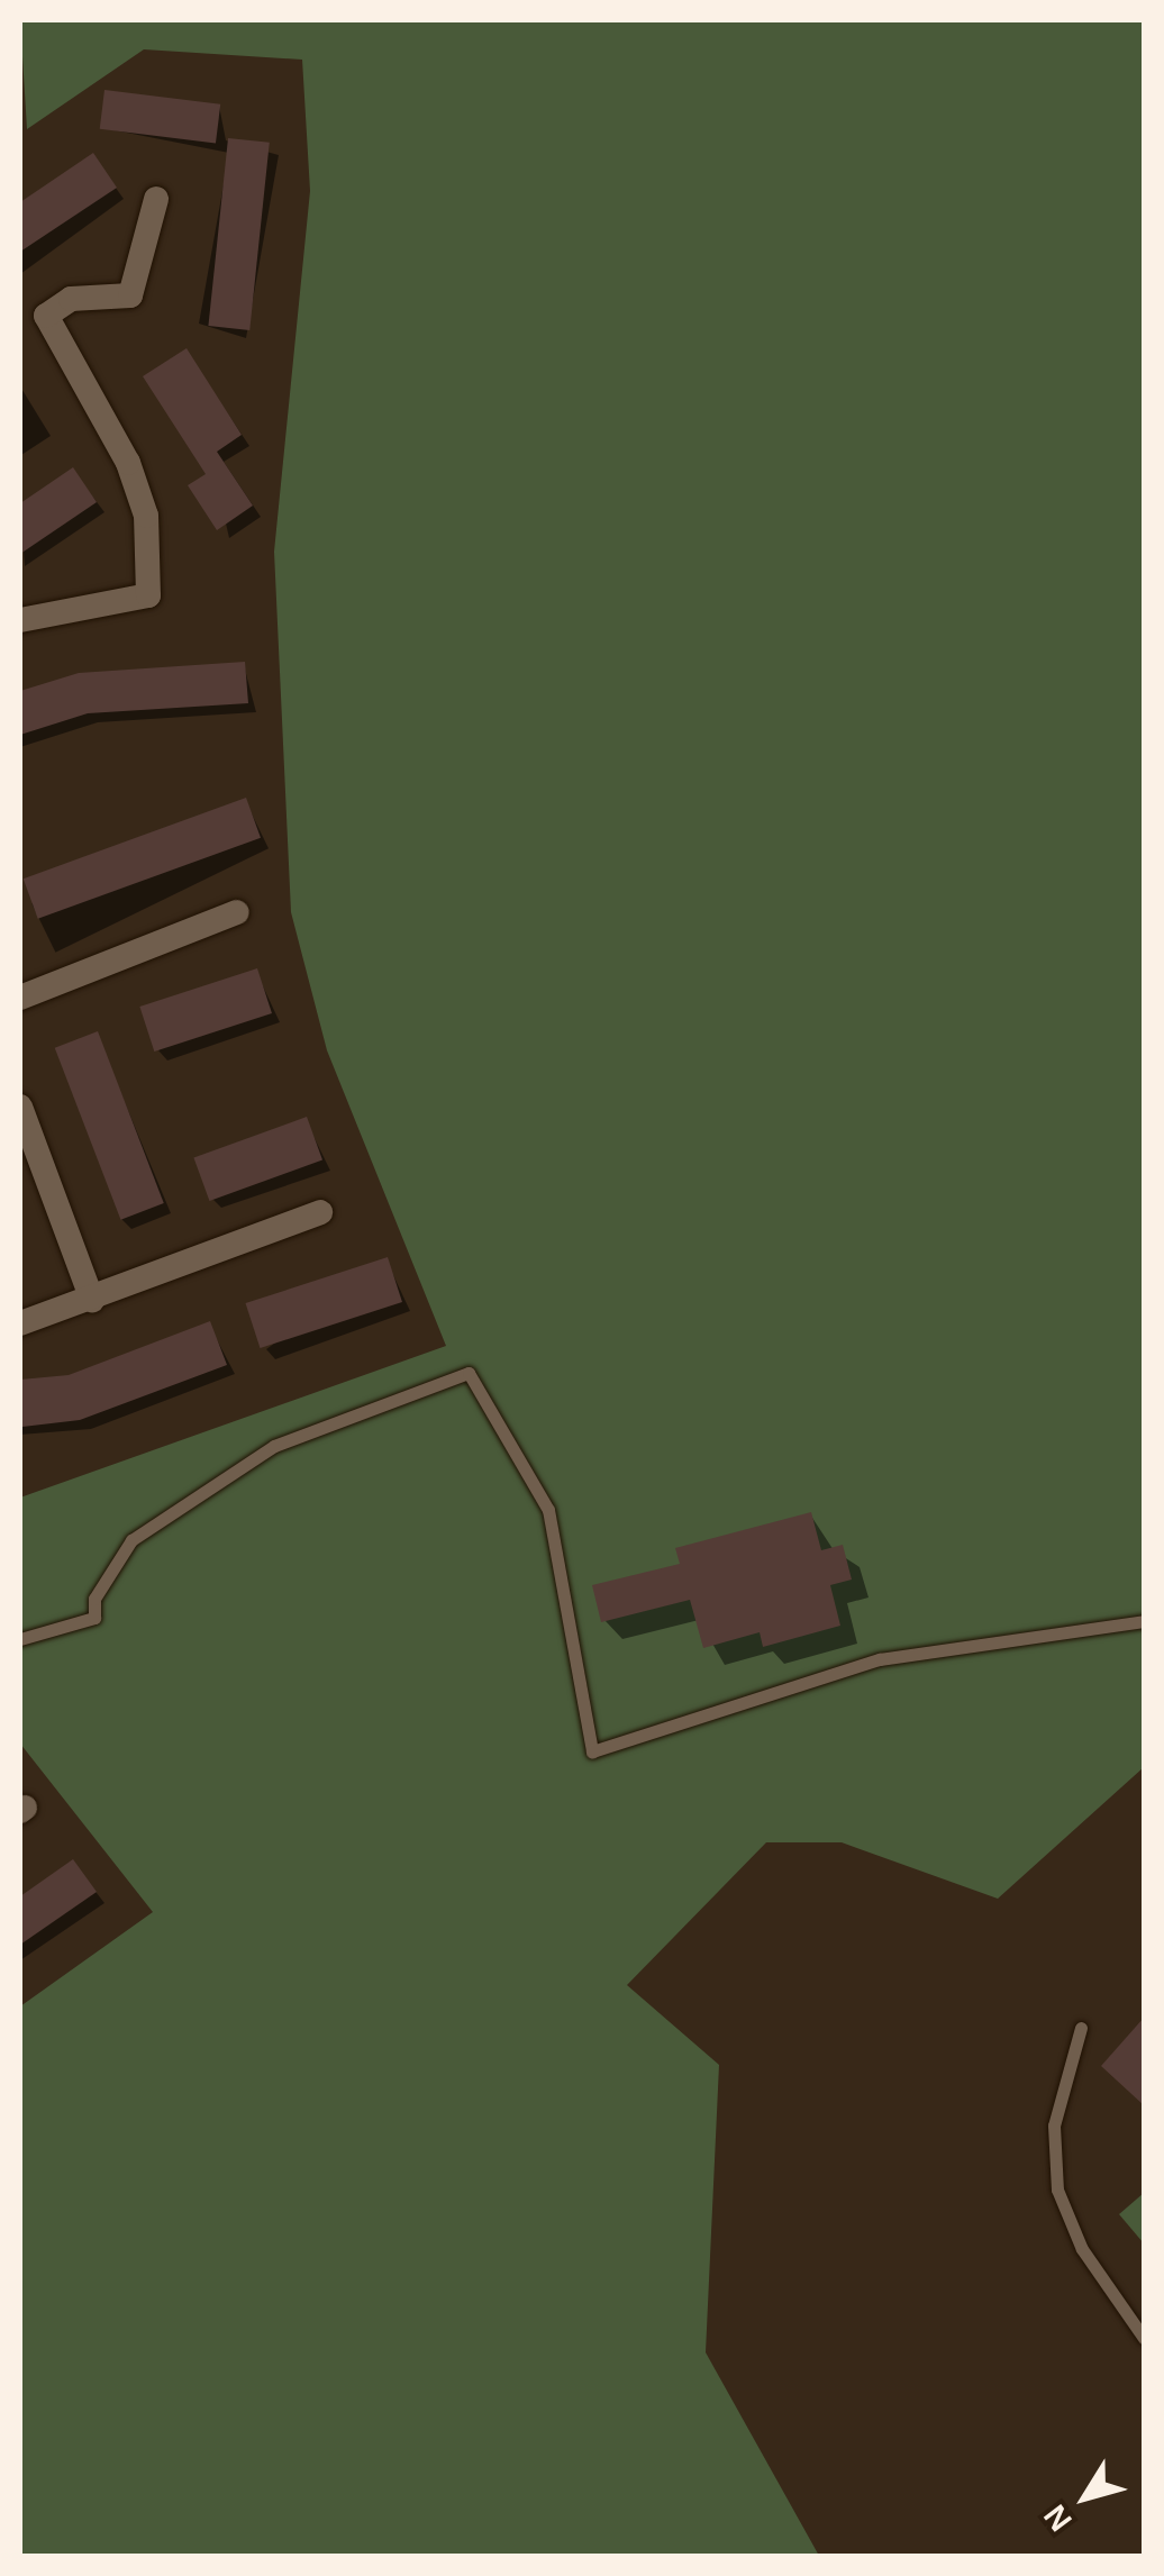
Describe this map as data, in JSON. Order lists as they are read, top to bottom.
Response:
{
  "north": "bottom left"
}
